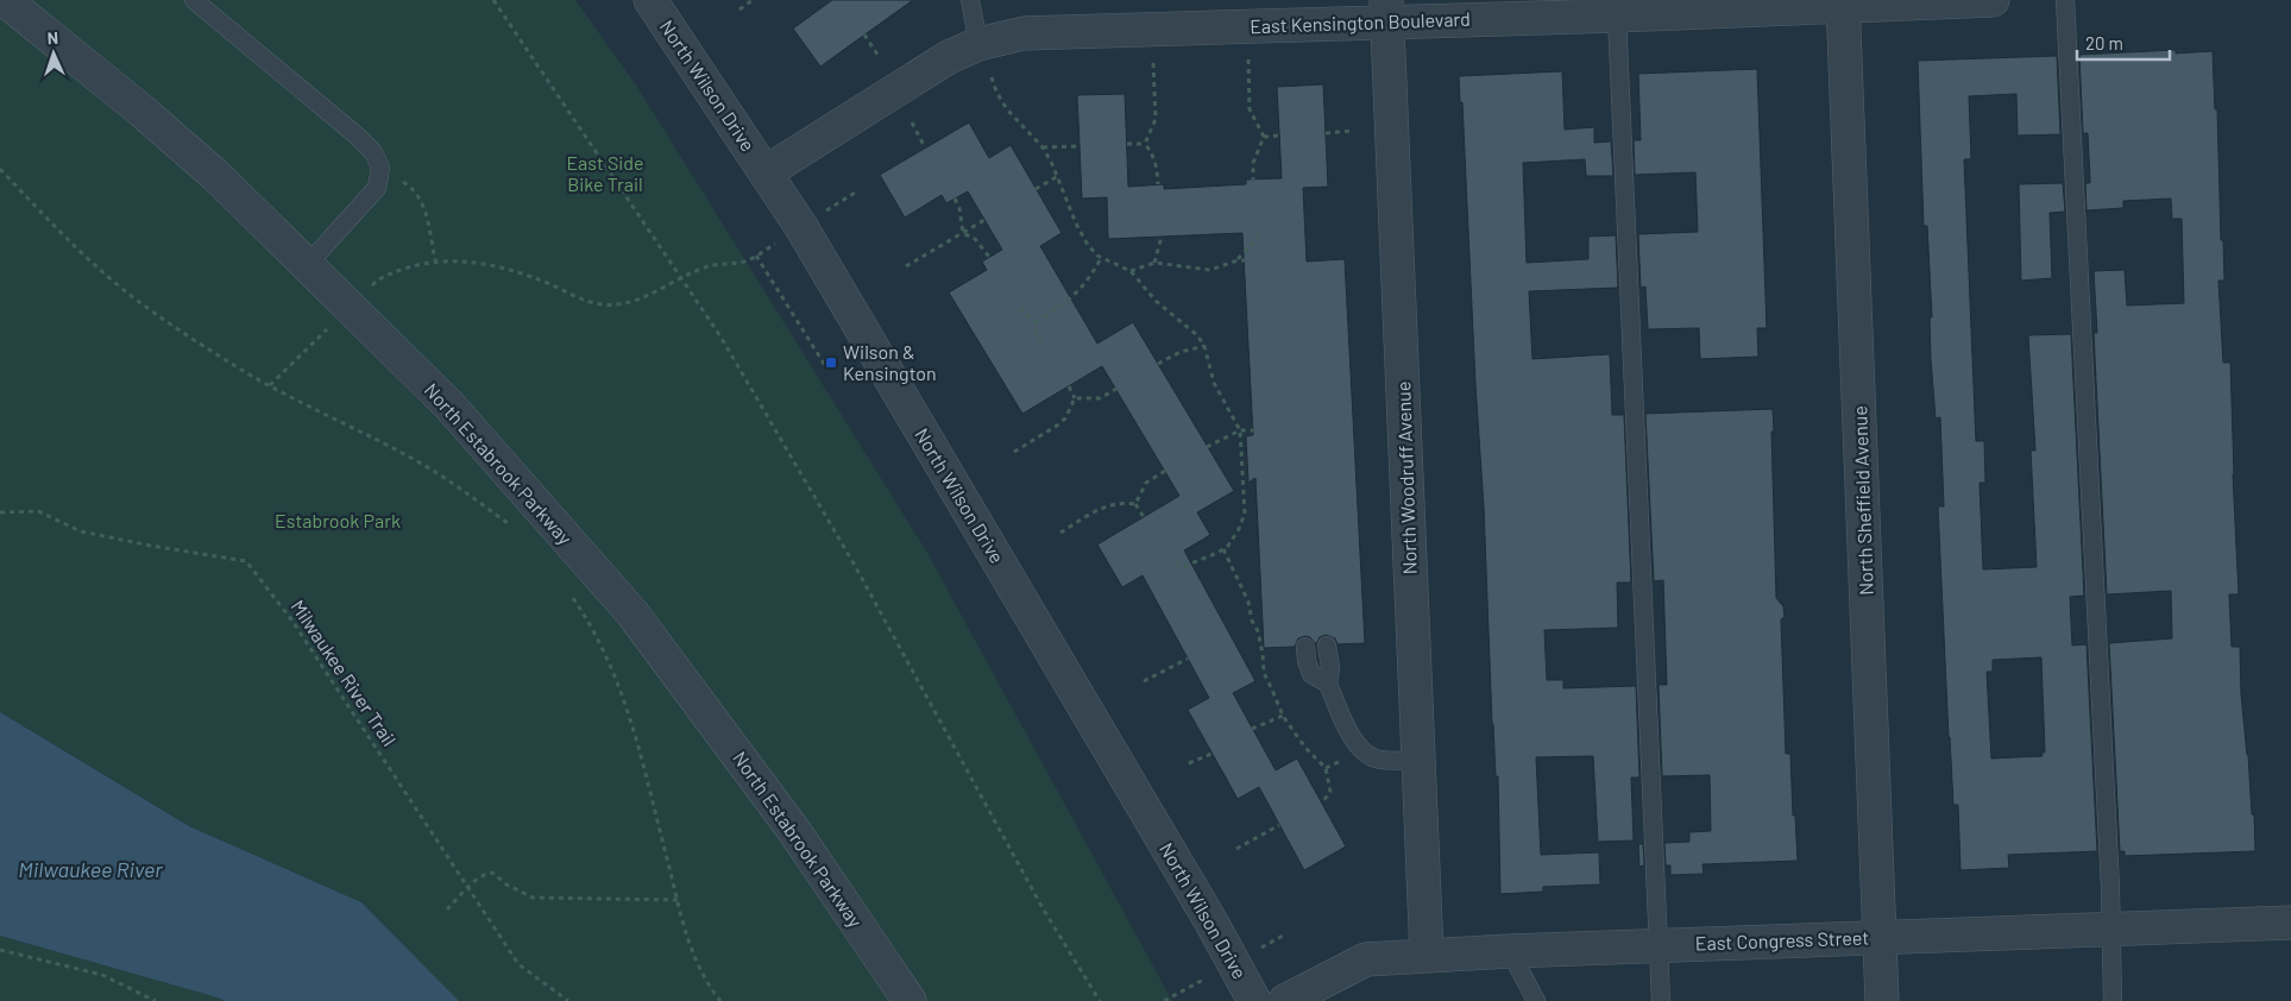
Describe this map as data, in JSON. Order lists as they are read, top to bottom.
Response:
{
  "streets": {
    "street": [
      "East Kensington Boulevard",
      "North Wilson Drive",
      "North Estabrook Parkway",
      "North Woodruff Avenue",
      "North Sheffield Avenue",
      "East Congress Street"
    ],
    "path": ["Milwaukee River Trail"]
  },
  "crossings": [
    ["East Kensington Boulevard", "North Wilson Drive"],
    ["East Kensington Boulevard", "North Woodruff Avenue"],
    ["East Kensington Boulevard", "North Sheffield Avenue"],
    ["North Woodruff Avenue", "East Congress Street"],
    ["North Sheffield Avenue", "East Congress Street"]
  ],
  "water": ["Milwaukee River"],
  "parks": ["East Side Bike Trail", "Estabrook Park"],
  "places": {
    "transit": ["Wilson & Kensington"]
  },
  "scale_bar": "20 m",
  "north": "top"
}
